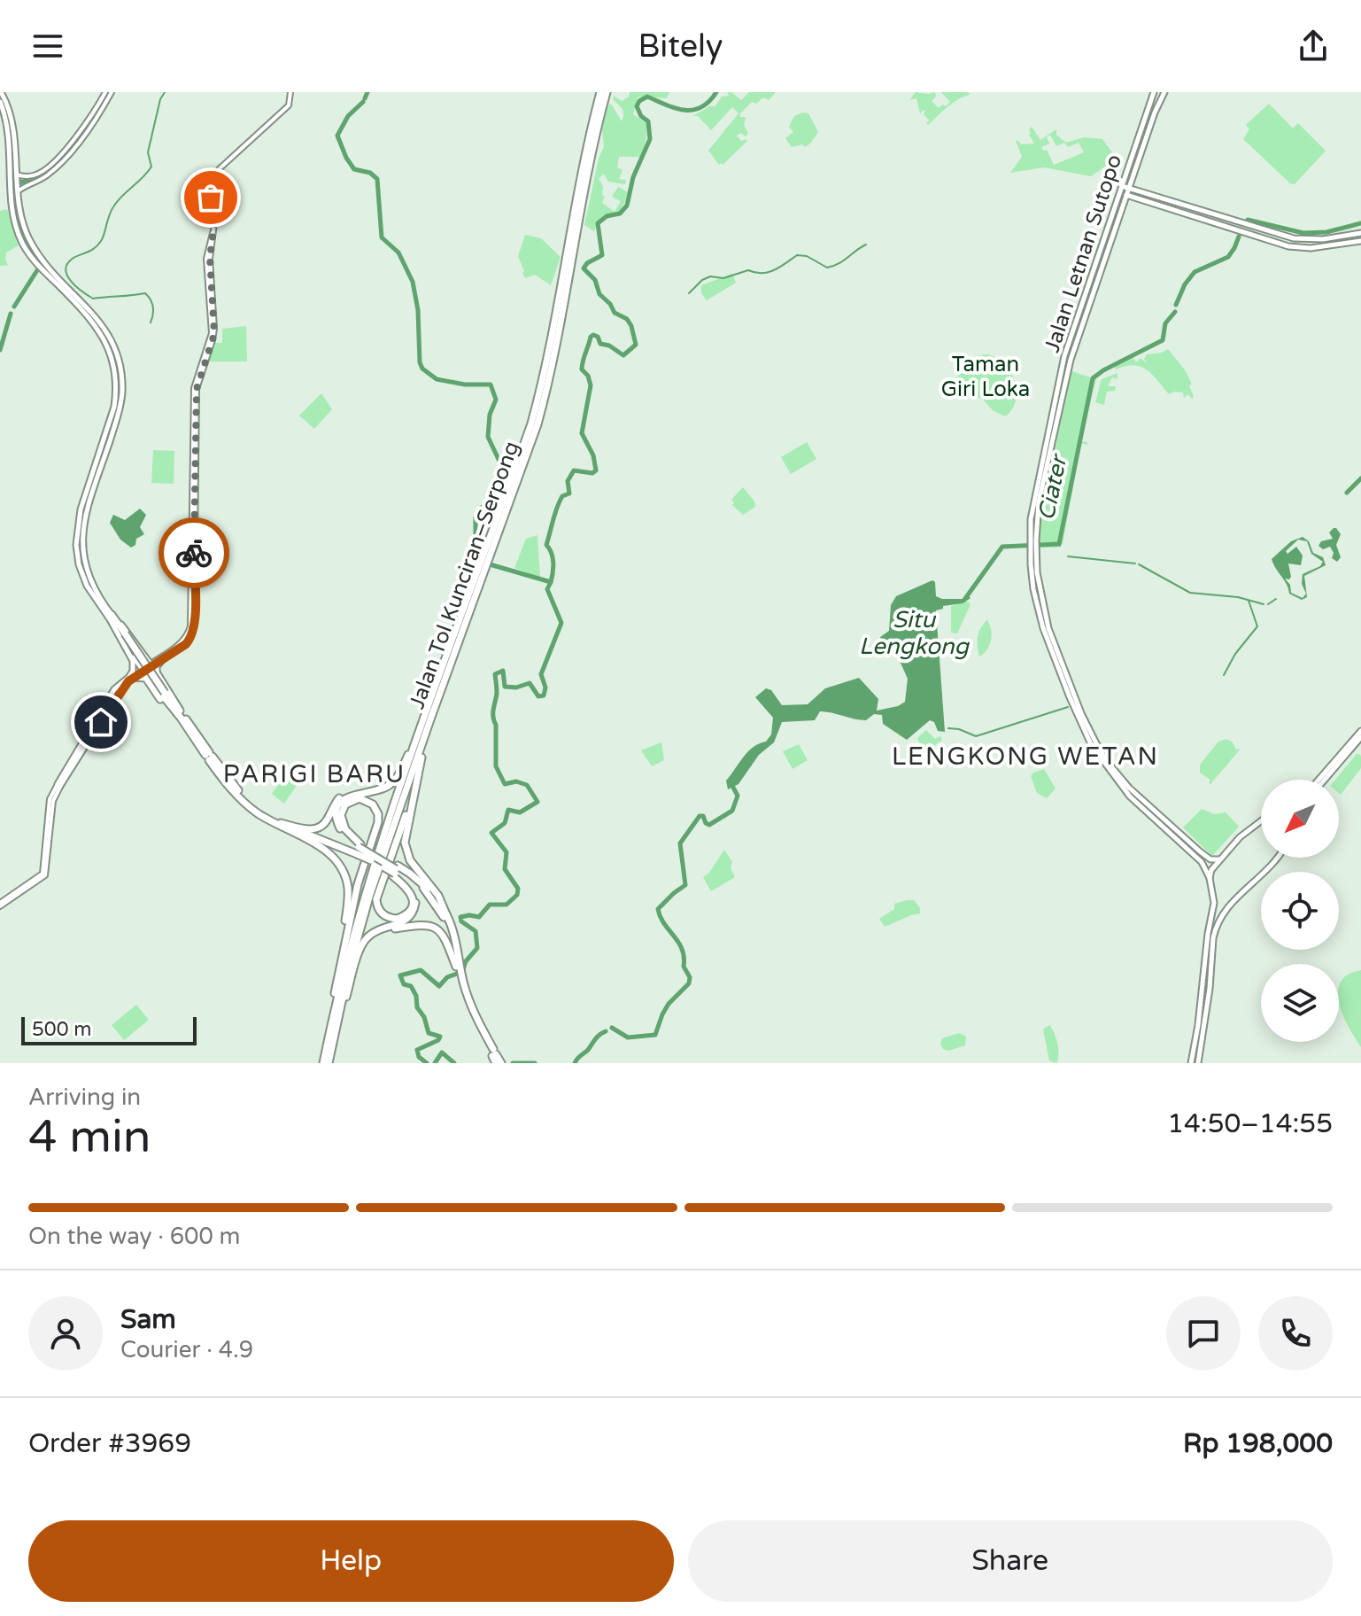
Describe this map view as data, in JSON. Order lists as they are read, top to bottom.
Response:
{
  "streets": {
    "highway": ["Jalan Tol Kunciran–Serpong"],
    "main road": ["Jalan Letnan Sutopo"]
  },
  "districts": ["LENGKONG WETAN", "PARIGI BARU"],
  "water": ["Ciater", "Situ Lengkong"],
  "parks": ["Taman Giri Loka"],
  "scale_bar": "500 m",
  "north": "bottom left",
  "page": {
    "header": "Bitely",
    "scale": "500 m",
    "heading": ["4 min", "Arriving in", "14:50–14:55"],
    "panel": [
      "Sam",
      "Courier · 4.9",
      "Order #3969",
      "Rp 198,000"
    ],
    "bar": "On the way · 600 m",
    "buttons": ["Help", "Share"]
  }
}
